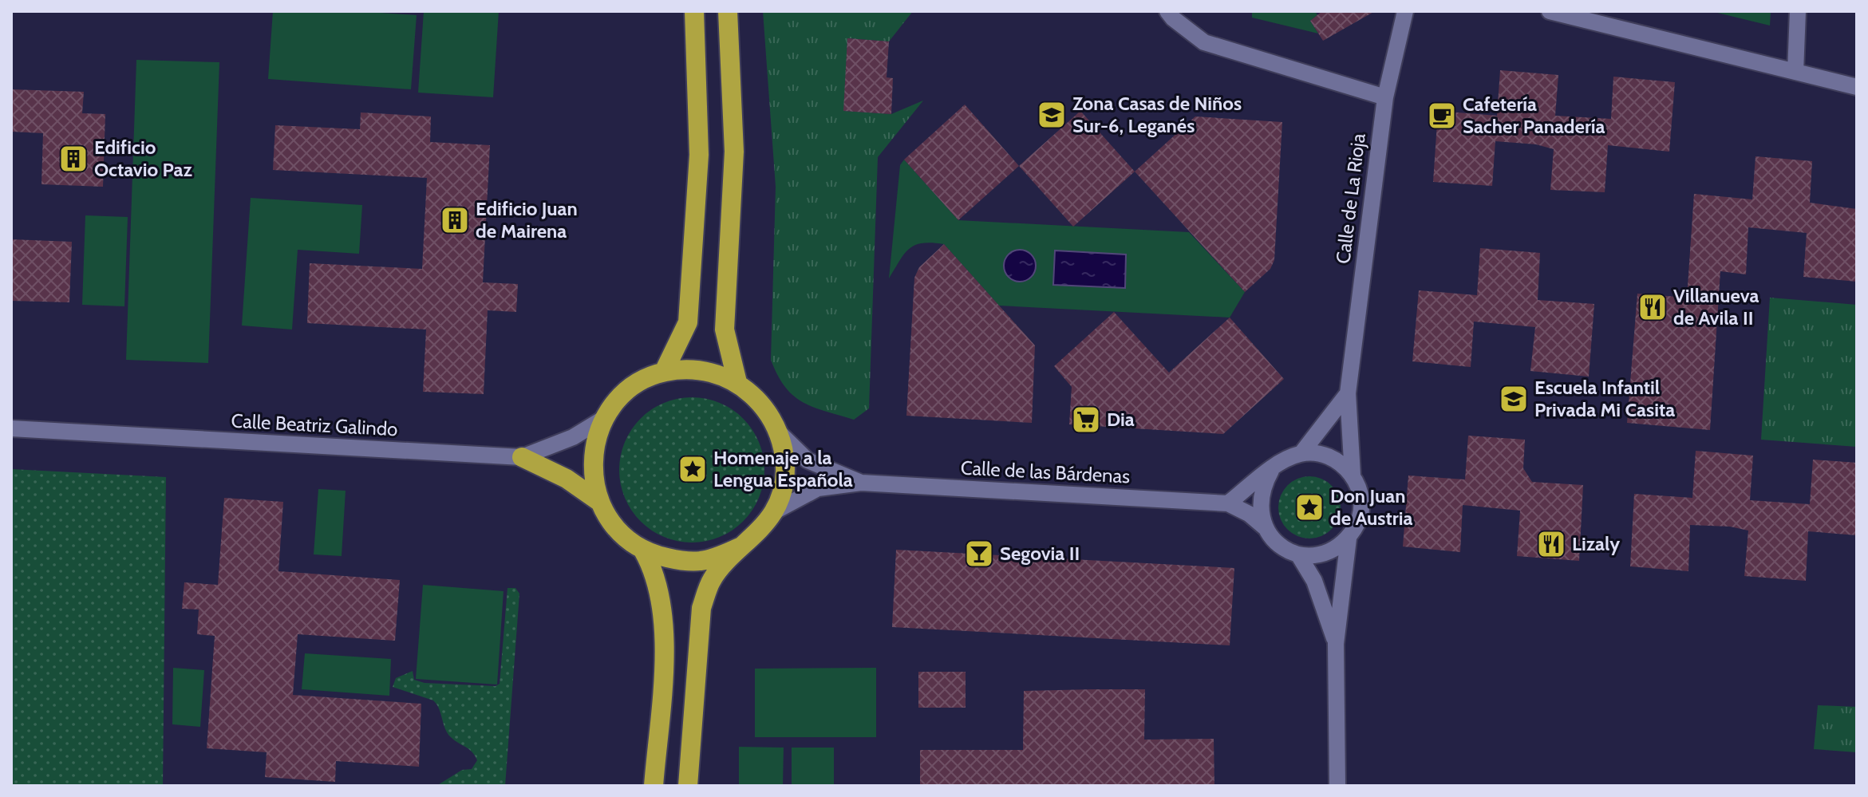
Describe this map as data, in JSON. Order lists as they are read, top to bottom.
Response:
{
  "streets": {
    "street": ["Calle de La Rioja", "Calle Beatriz Galindo", "Calle de las Bárdenas"]
  },
  "crossings": [
    ["Calle de La Rioja", "Calle de las Bárdenas"],
    ["Calle Beatriz Galindo", "Calle de las Bárdenas"]
  ],
  "places": {
    "school or university": ["Zona Casas de Niños Sur-6, Leganés", "Escuela Infantil Privada Mi Casita"],
    "cafe": ["Cafetería Sacher Panadería"],
    "building": ["Edificio Octavio Paz", "Edificio Juan de Mairena"],
    "restaurant": ["Villanueva de Avila II", "Lizaly"],
    "supermarket": ["Dia"],
    "place": ["Homenaje a la Lengua Española", "Don Juan de Austria"],
    "bar": ["Segovia II"]
  }
}
